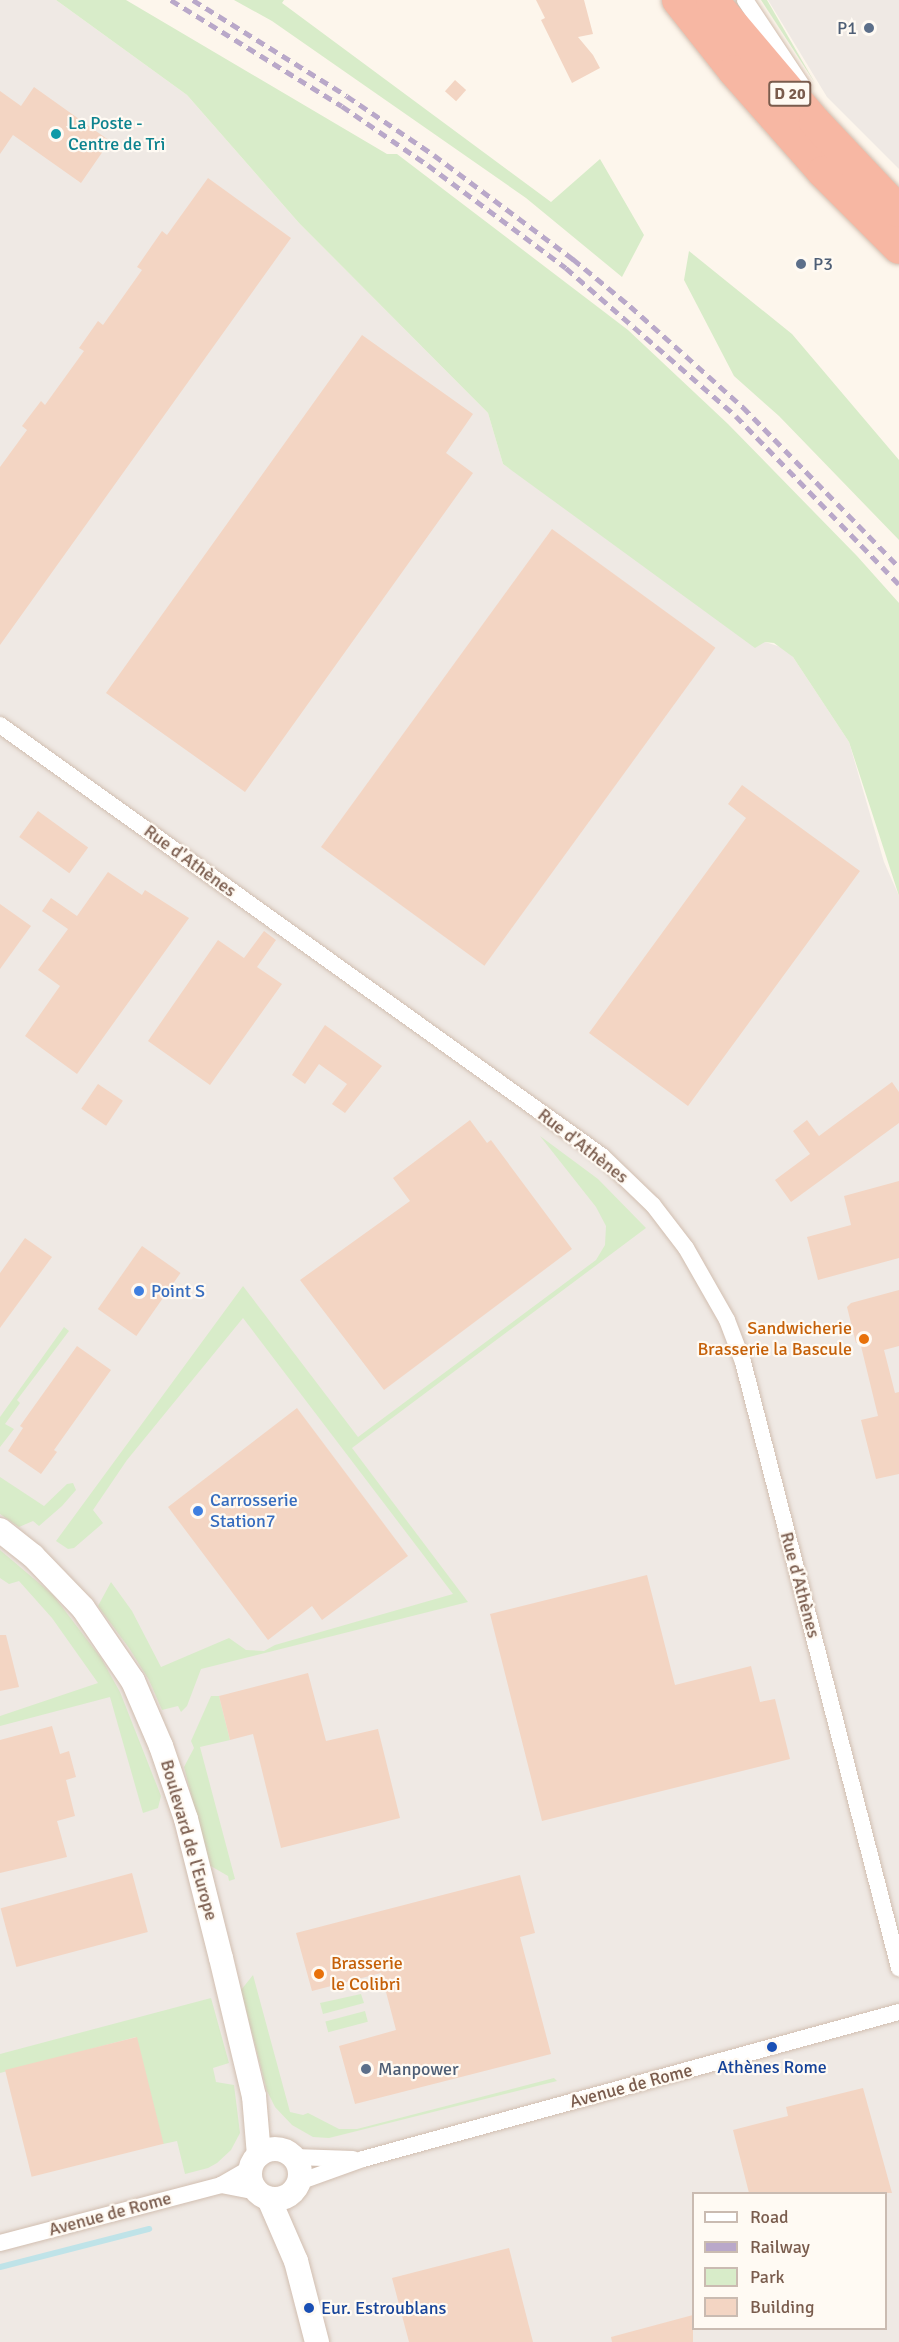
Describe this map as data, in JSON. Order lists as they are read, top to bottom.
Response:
{
  "streets": {
    "highway": ["D 20"],
    "street": ["Rue d'Athènes", "Boulevard de l'Europe", "Avenue de Rome"]
  },
  "crossings": [
    ["Boulevard de l'Europe", "Avenue de Rome"]
  ],
  "places": [
    "P1",
    "La Poste - Centre de Tri",
    "P3",
    "Point S",
    "Sandwicherie Brasserie la Bascule",
    "Carrosserie Station7",
    "Brasserie le Colibri",
    "Athènes Rome",
    "Manpower",
    "Eur. Estroublans"
  ],
  "legend": [
    "Road",
    "Railway",
    "Park",
    "Building"
  ]
}
